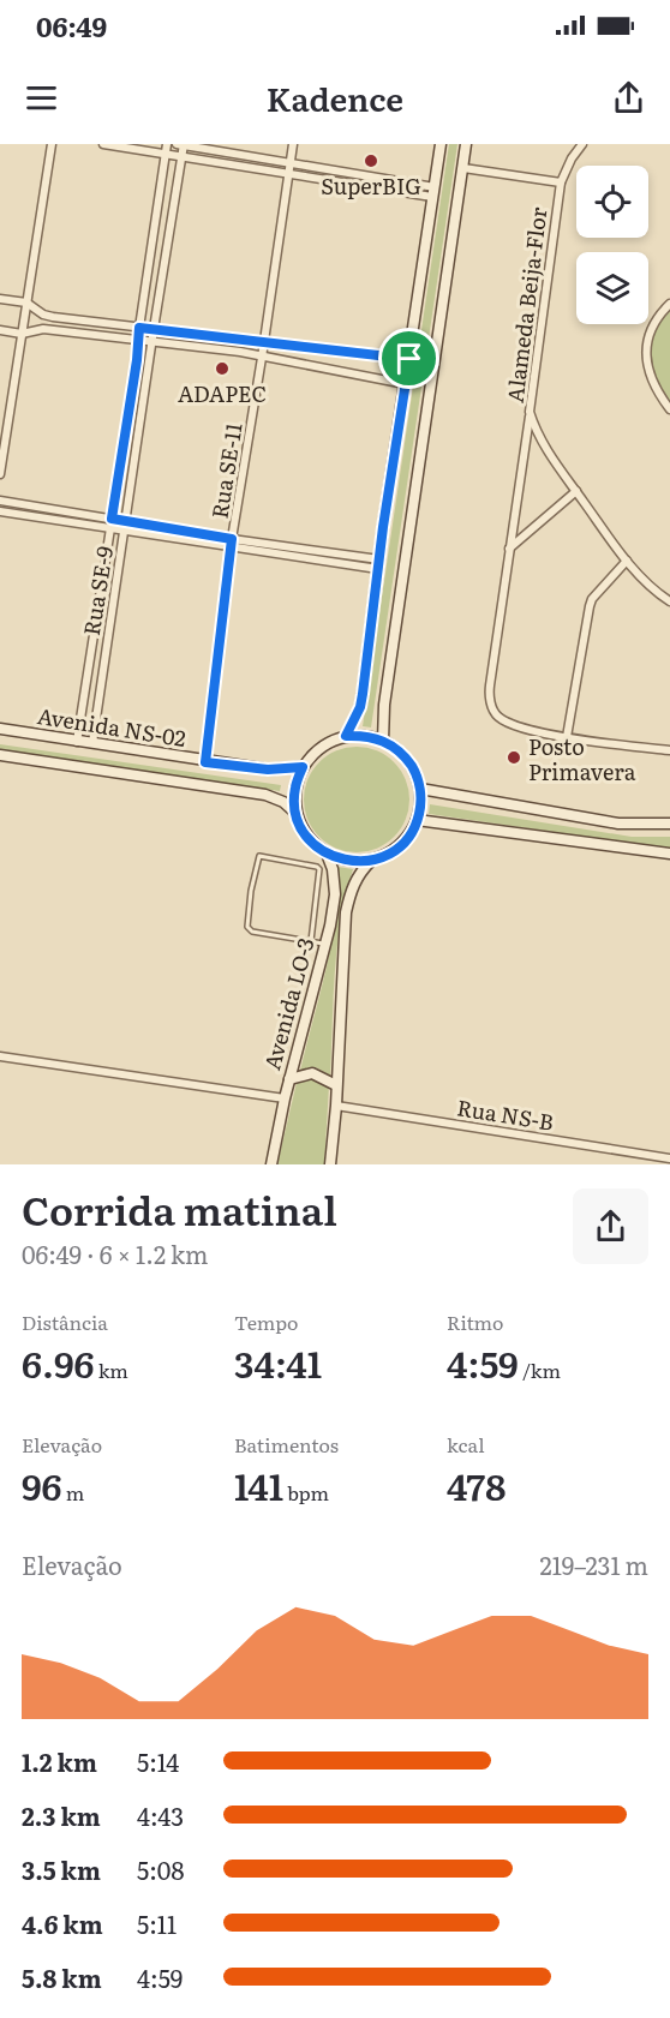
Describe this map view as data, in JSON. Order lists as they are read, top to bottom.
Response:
{
  "streets": {
    "street": [
      "Alameda Beija-Flor",
      "Rua SE-11",
      "Rua SE-9",
      "Avenida NS-02",
      "Avenida LO-3",
      "Rua NS-B"
    ]
  },
  "crossings": [
    ["Rua SE-11", "Avenida NS-02"],
    ["Rua SE-9", "Avenida NS-02"],
    ["Avenida NS-02", "Avenida LO-3"],
    ["Avenida LO-3", "Rua NS-B"]
  ],
  "places": ["SuperBIG", "ADAPEC", "Posto Primavera"],
  "page": {
    "status": "06:49",
    "header": "Kadence",
    "heading": ["Corrida matinal", "06:49 · 6 × 1.2 km"],
    "stats": [
      ["Distância", "6.96 km"],
      ["Tempo", "34:41"],
      ["Ritmo", "4:59 /km"],
      ["Elevação", "96 m"],
      ["Batimentos", "141 bpm"],
      ["kcal", "478"]
    ],
    "chart": ["Elevação", "219–231 m"],
    "list": [
      {
        "name": "1.2 km",
        "note": "5:14"
      },
      {
        "name": "2.3 km",
        "note": "4:43"
      },
      {
        "name": "3.5 km",
        "note": "5:08"
      },
      {
        "name": "4.6 km",
        "note": "5:11"
      },
      {
        "name": "5.8 km",
        "note": "4:59"
      }
    ]
  }
}
